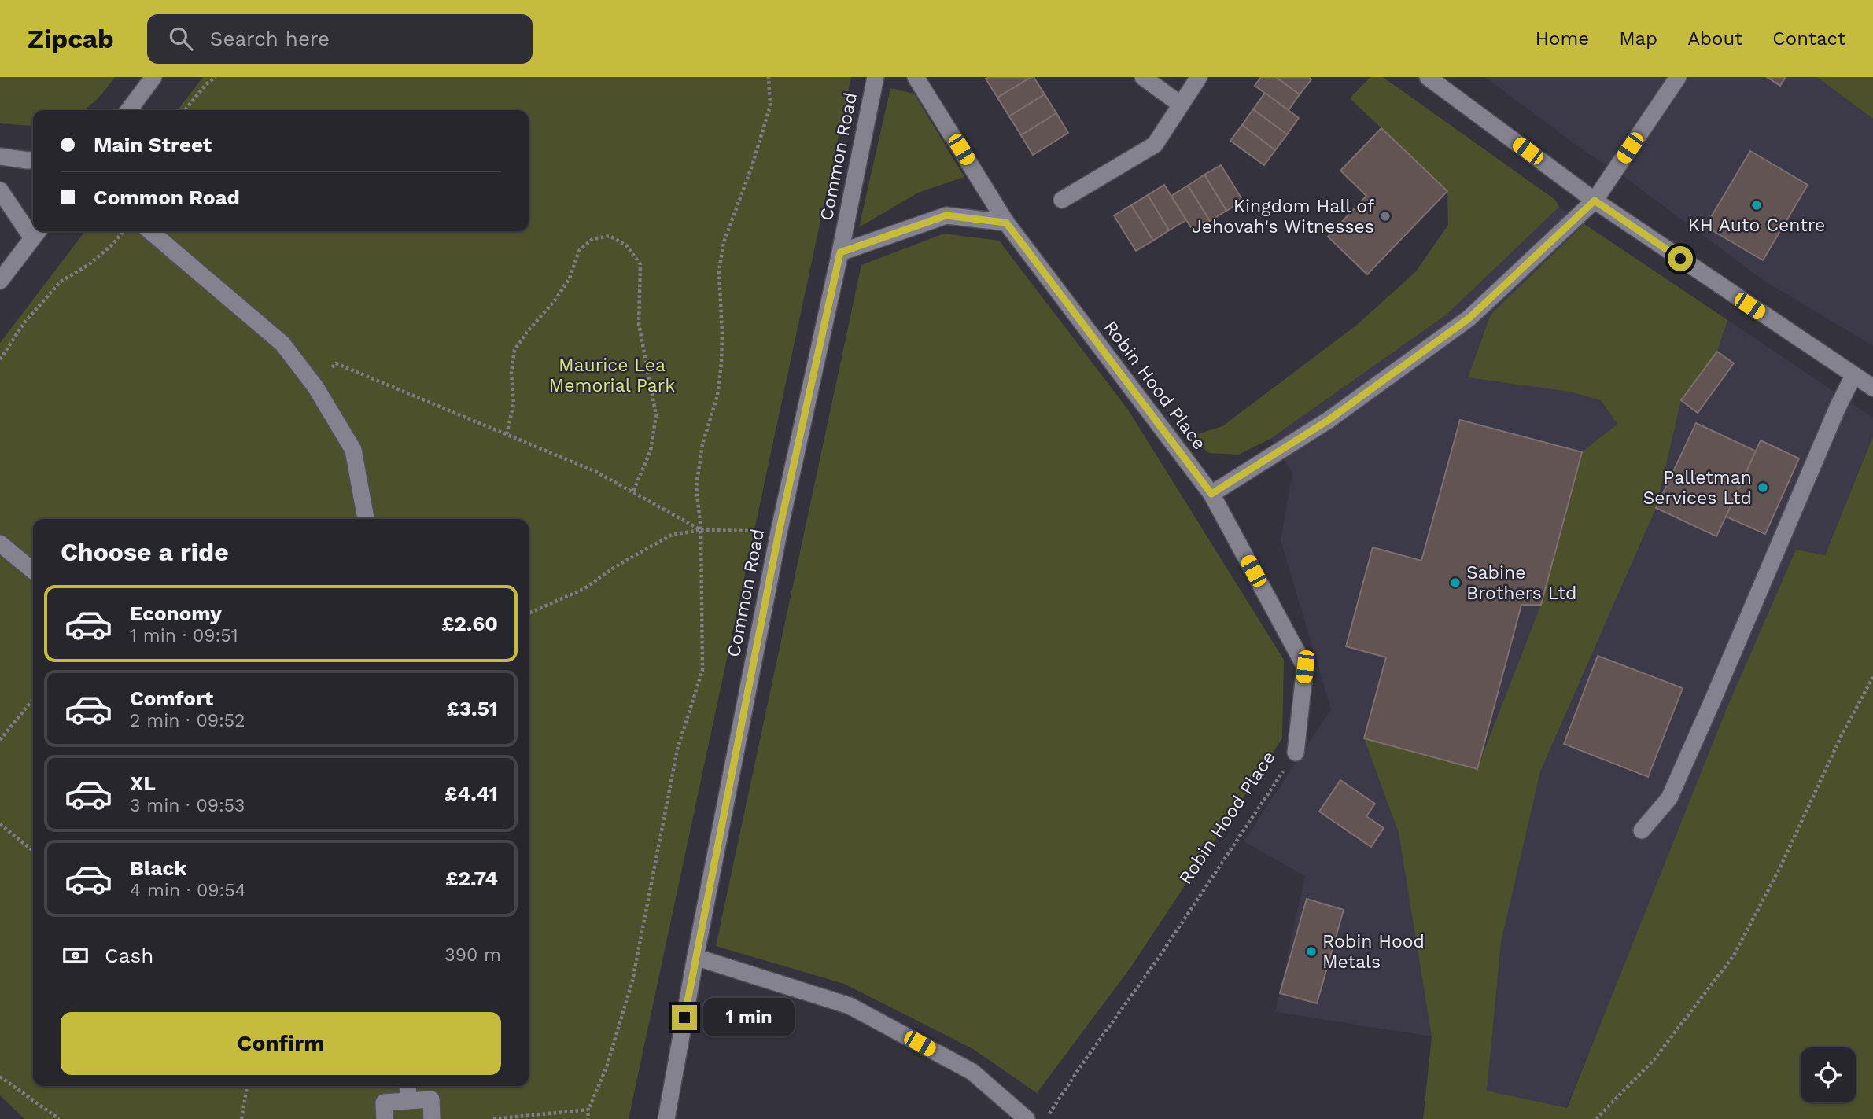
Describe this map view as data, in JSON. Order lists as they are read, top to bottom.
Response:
{
  "streets": {
    "street": ["Common Road", "Robin Hood Place"]
  },
  "parks": ["Maurice Lea Memorial Park"],
  "places": [
    "KH Auto Centre",
    "Kingdom Hall of Jehovah's Witnesses",
    "Palletman Services Ltd",
    "Sabine Brothers Ltd",
    "Robin Hood Metals"
  ],
  "page": {
    "header": "Zipcab",
    "search": "Search here",
    "nav": [
      "Home",
      "Map",
      "About",
      "Contact"
    ],
    "banner": ["Main Street", "Common Road"],
    "heading": "Choose a ride",
    "list": [
      {
        "name": "Economy",
        "note": "1 min · 09:51",
        "value": "£2.60"
      },
      {
        "name": "Comfort",
        "note": "2 min · 09:52",
        "value": "£3.51"
      },
      {
        "name": "XL",
        "note": "3 min · 09:53",
        "value": "£4.41"
      },
      {
        "name": "Black",
        "note": "4 min · 09:54",
        "value": "£2.74"
      }
    ],
    "pay": ["Cash", "390 m"],
    "bubble": "1 min",
    "buttons": "Confirm"
  }
}
